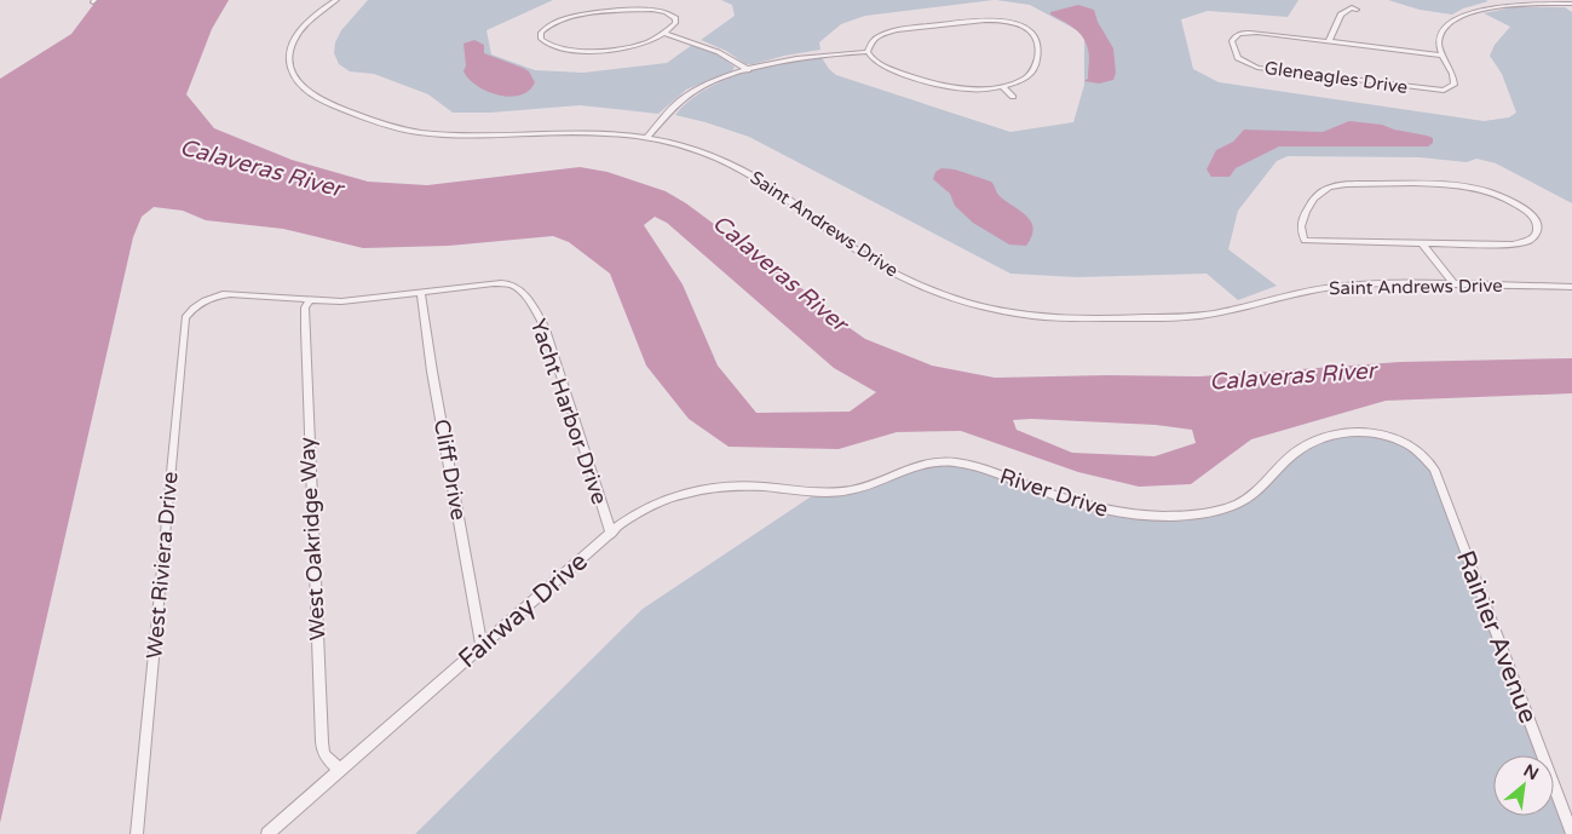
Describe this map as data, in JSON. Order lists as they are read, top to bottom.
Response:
{
  "streets": {
    "street": [
      "Gleneagles Drive",
      "Saint Andrews Drive",
      "Yacht Harbor Drive",
      "Cliff Drive",
      "River Drive",
      "West Oakridge Way",
      "West Riviera Drive",
      "Fairway Drive",
      "Rainier Avenue"
    ]
  },
  "crossings": [
    ["Yacht Harbor Drive", "Cliff Drive"],
    ["Yacht Harbor Drive", "West Oakridge Way"],
    ["Yacht Harbor Drive", "West Riviera Drive"],
    ["Yacht Harbor Drive", "Fairway Drive"],
    ["Cliff Drive", "Fairway Drive"],
    ["River Drive", "Fairway Drive"],
    ["River Drive", "Rainier Avenue"],
    ["West Oakridge Way", "Fairway Drive"]
  ],
  "water": ["Calaveras River"],
  "north": "top right"
}
